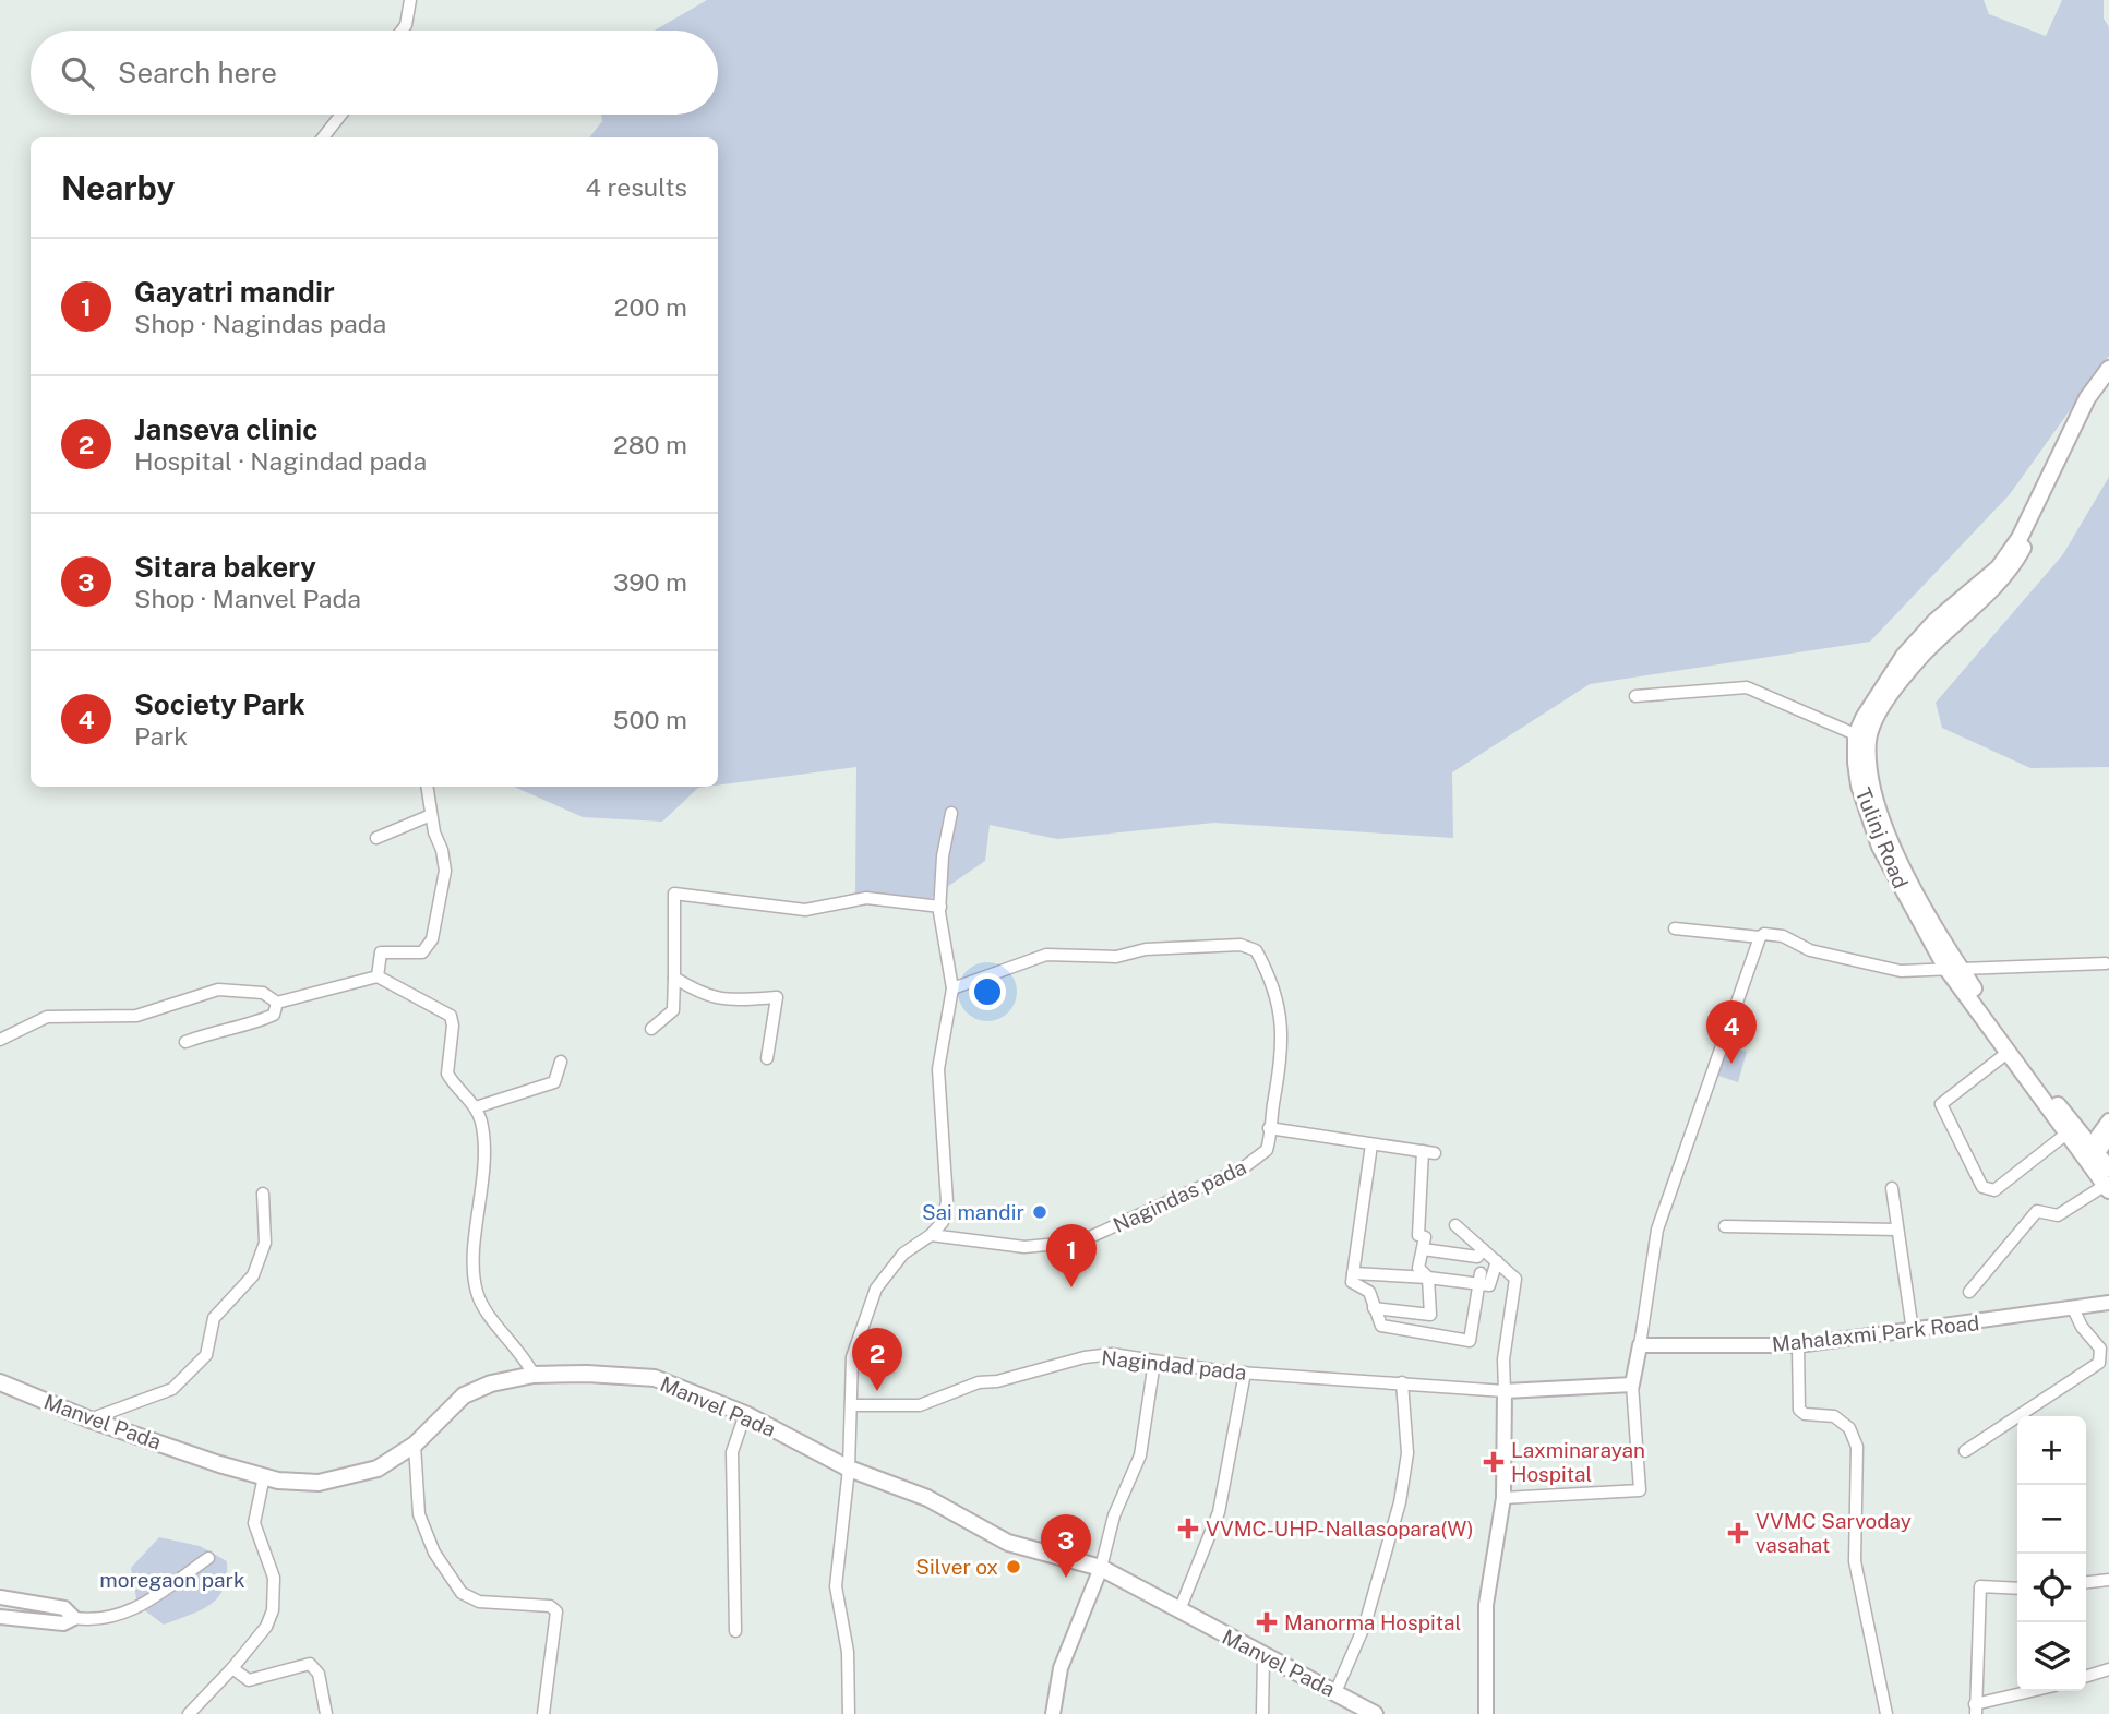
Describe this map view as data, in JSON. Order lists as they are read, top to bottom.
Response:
{
  "streets": {
    "main road": ["Tulinj Road", "Manvel Pada"],
    "street": ["Nagindas pada", "Mahalaxmi Park Road", "Nagindad pada"]
  },
  "parks": ["moregaon park"],
  "places": {
    "other": ["Sai mandir", "Silver ox"],
    "health": [
      "Laxminarayan Hospital",
      "VVMC-UHP-Nallasopara(W)",
      "VVMC Sarvoday vasahat",
      "Manorma Hospital"
    ]
  },
  "page": {
    "search": "Search here",
    "heading": ["Nearby", "4 results"],
    "list": [
      {
        "mark": "1",
        "name": "Gayatri mandir",
        "note": "Shop · Nagindas pada",
        "value": "200 m"
      },
      {
        "mark": "2",
        "name": "Janseva clinic",
        "note": "Hospital · Nagindad pada",
        "value": "280 m"
      },
      {
        "mark": "3",
        "name": "Sitara bakery",
        "note": "Shop · Manvel Pada",
        "value": "390 m"
      },
      {
        "mark": "4",
        "name": "Society Park",
        "note": "Park",
        "value": "500 m"
      }
    ],
    "pins": [
      "4",
      "1",
      "2",
      "3"
    ],
    "map_buttons": ["+", "−"]
  }
}
